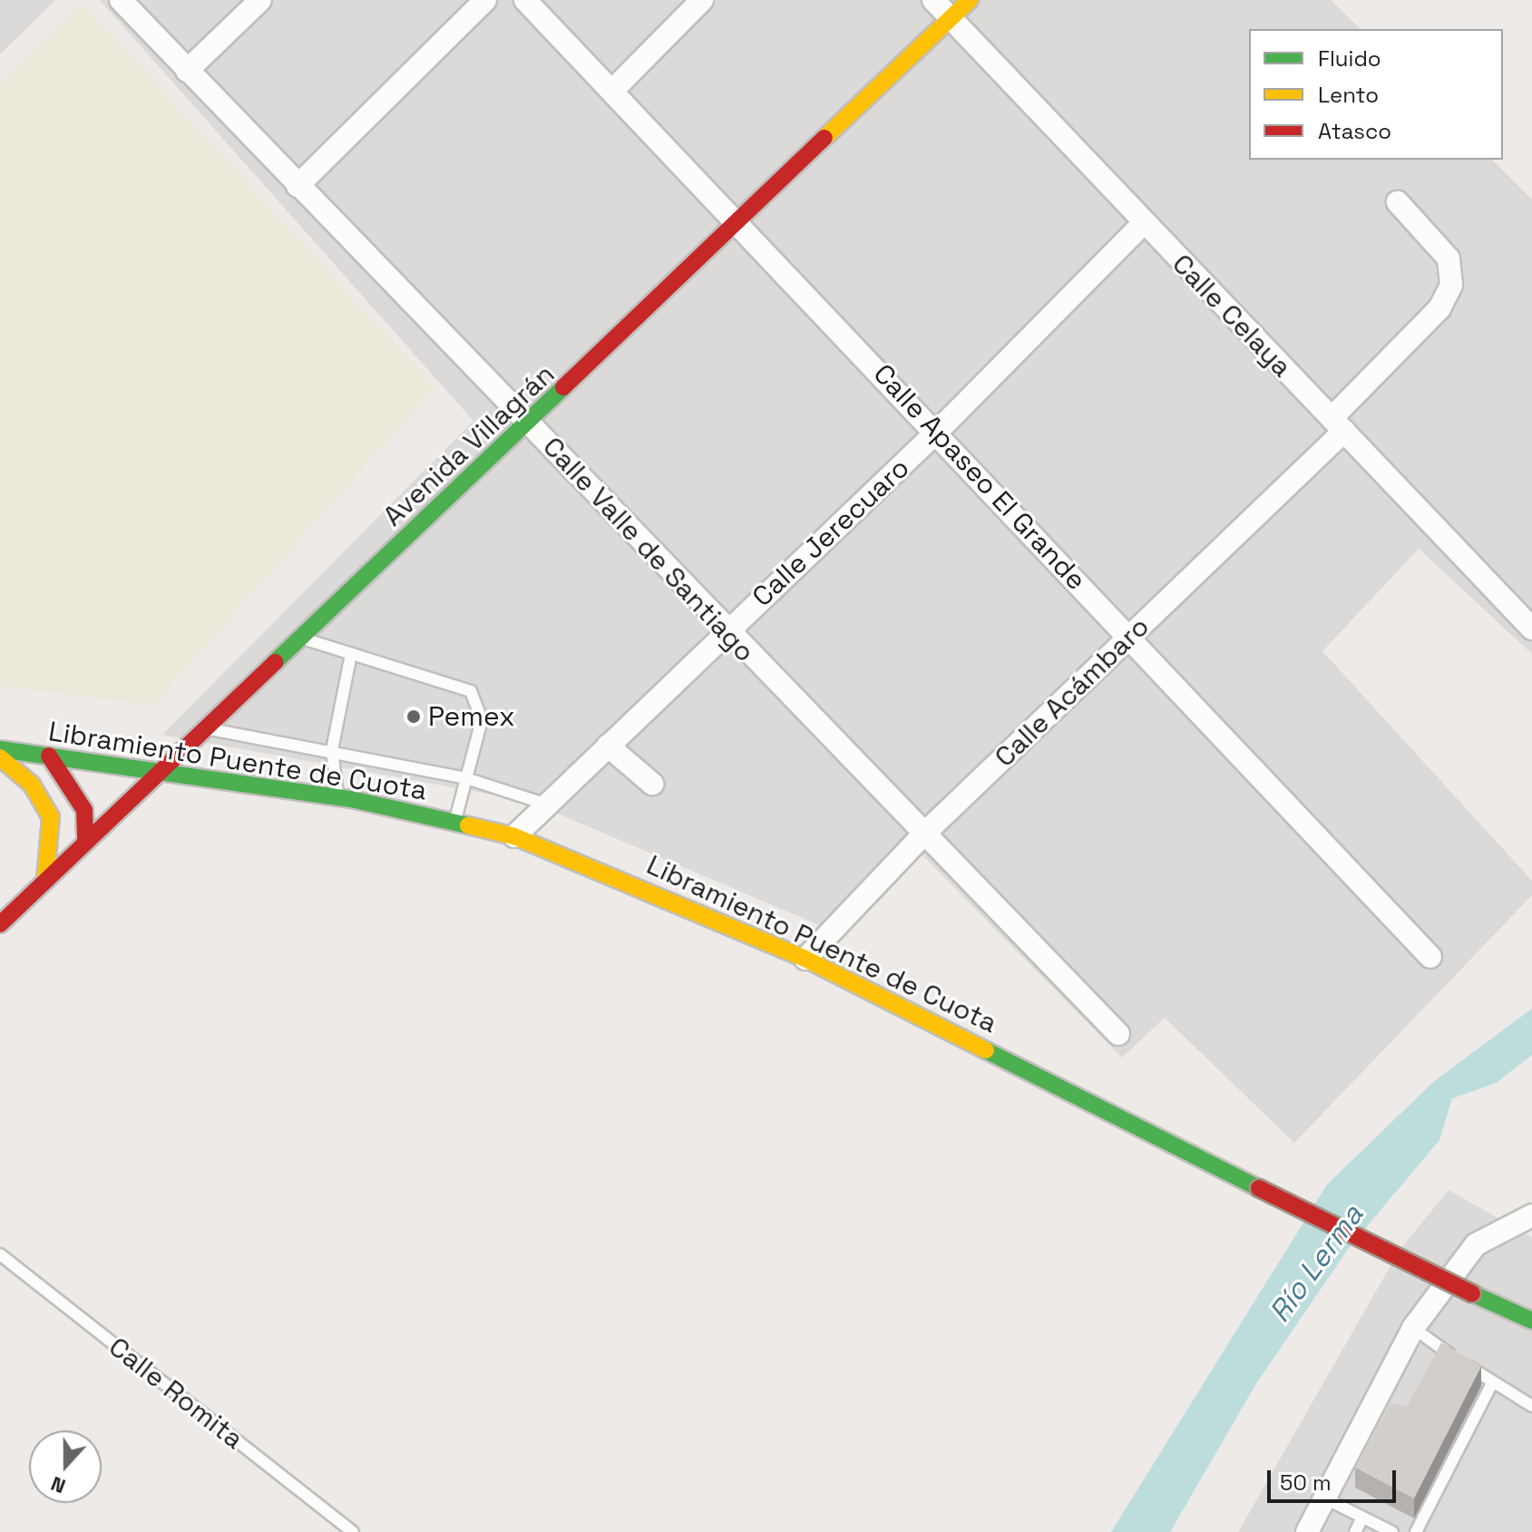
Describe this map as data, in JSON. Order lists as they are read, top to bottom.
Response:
{
  "streets": {
    "main road": ["Avenida Villagrán", "Libramiento Puente de Cuota"],
    "street": [
      "Calle Celaya",
      "Calle Apaseo El Grande",
      "Calle Jerecuaro",
      "Calle Valle de Santiago",
      "Calle Acámbaro"
    ],
    "lane": ["Calle Romita"]
  },
  "crossings": [
    ["Calle Celaya", "Avenida Villagrán"],
    ["Calle Celaya", "Calle Jerecuaro"],
    ["Calle Celaya", "Calle Acámbaro"],
    ["Avenida Villagrán", "Calle Apaseo El Grande"],
    ["Avenida Villagrán", "Calle Valle de Santiago"],
    ["Avenida Villagrán", "Libramiento Puente de Cuota"],
    ["Calle Apaseo El Grande", "Calle Jerecuaro"],
    ["Calle Apaseo El Grande", "Calle Acámbaro"],
    ["Calle Jerecuaro", "Calle Valle de Santiago"],
    ["Calle Jerecuaro", "Libramiento Puente de Cuota"],
    ["Calle Valle de Santiago", "Calle Acámbaro"],
    ["Calle Acámbaro", "Libramiento Puente de Cuota"]
  ],
  "water": ["Río Lerma"],
  "places": ["Pemex"],
  "legend": ["Fluido", "Lento", "Atasco"],
  "scale_bar": "50 m",
  "north": "bottom"
}
